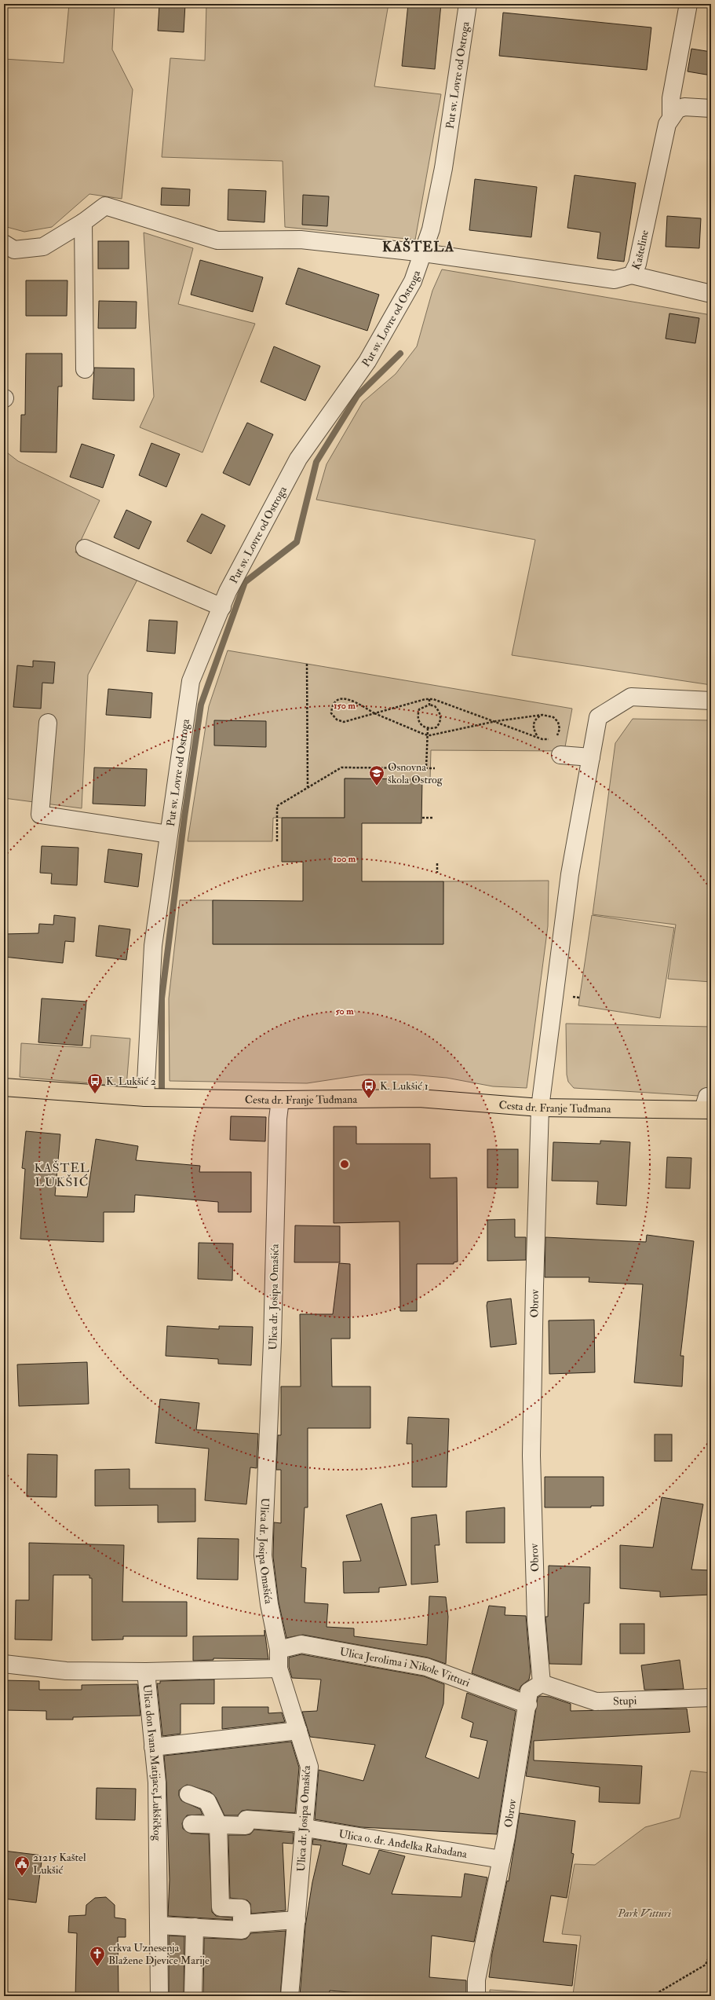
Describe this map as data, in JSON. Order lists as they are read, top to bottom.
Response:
{
  "streets": {
    "main road": ["Cesta dr. Franje Tuđmana"],
    "street": [
      "Put sv. Lovre od Ostroga",
      "Kašteline",
      "Ulica dr. Josipa Omašića",
      "Obrov",
      "Ulica Jerolima i Nikole Vitturi",
      "Stupi",
      "Ulica don Ivana Matijace,Lukšičkog",
      "Ulica o. dr. Anđelka Rabadana"
    ]
  },
  "crossings": [
    ["Put sv. Lovre od Ostroga", "Kašteline"],
    ["Put sv. Lovre od Ostroga", "Cesta dr. Franje Tuđmana"],
    ["Cesta dr. Franje Tuđmana", "Ulica dr. Josipa Omašića"],
    ["Cesta dr. Franje Tuđmana", "Obrov"],
    ["Ulica dr. Josipa Omašića", "Ulica Jerolima i Nikole Vitturi"],
    ["Ulica dr. Josipa Omašića", "Ulica o. dr. Anđelka Rabadana"],
    ["Obrov", "Ulica Jerolima i Nikole Vitturi"],
    ["Obrov", "Stupi"],
    ["Obrov", "Ulica o. dr. Anđelka Rabadana"]
  ],
  "districts": ["KAŠTELA", "KAŠTEL LUKŠIĆ"],
  "parks": ["Park Vitturi"],
  "places": {
    "school or university": ["Osnovna škola Ostrog"],
    "bus stop": ["K. Lukšić 2", "K. Lukšić 1"],
    "public building": ["21215 Kaštel Lukšić"],
    "church": ["crkva Uznesenja Blažene Djevice Marije"]
  },
  "rings": ["150 m", "100 m", "50 m"]
}
